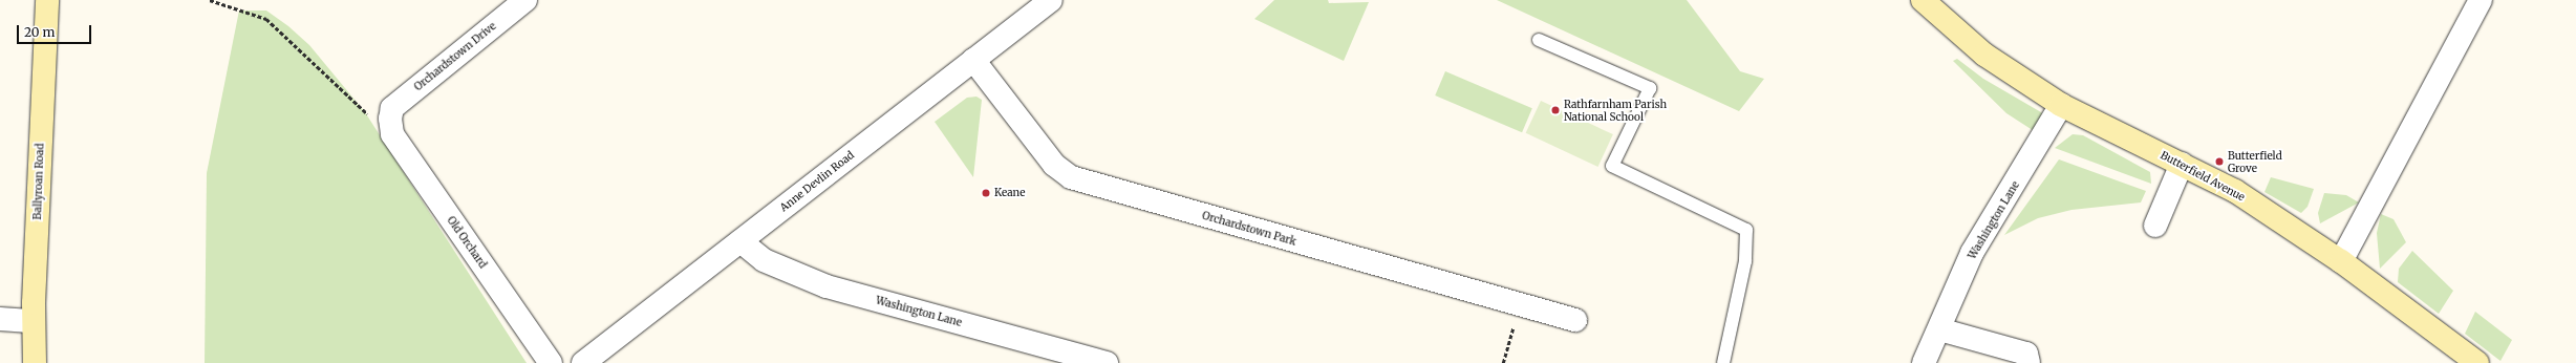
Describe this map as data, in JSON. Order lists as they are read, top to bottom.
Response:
{
  "streets": {
    "main road": ["Butterfield Avenue", "Ballyroan Road"],
    "street": [
      "Orchardstown Drive",
      "Anne Devlin Road",
      "Washington Lane",
      "Orchardstown Park",
      "Old Orchard"
    ]
  },
  "crossings": [
    ["Orchardstown Drive", "Old Orchard"],
    ["Butterfield Avenue", "Washington Lane"],
    ["Anne Devlin Road", "Washington Lane"],
    ["Anne Devlin Road", "Orchardstown Park"]
  ],
  "places": ["Rathfarnham Parish National School", "Butterfield Grove", "Keane"],
  "scale_bar": "20 m"
}
